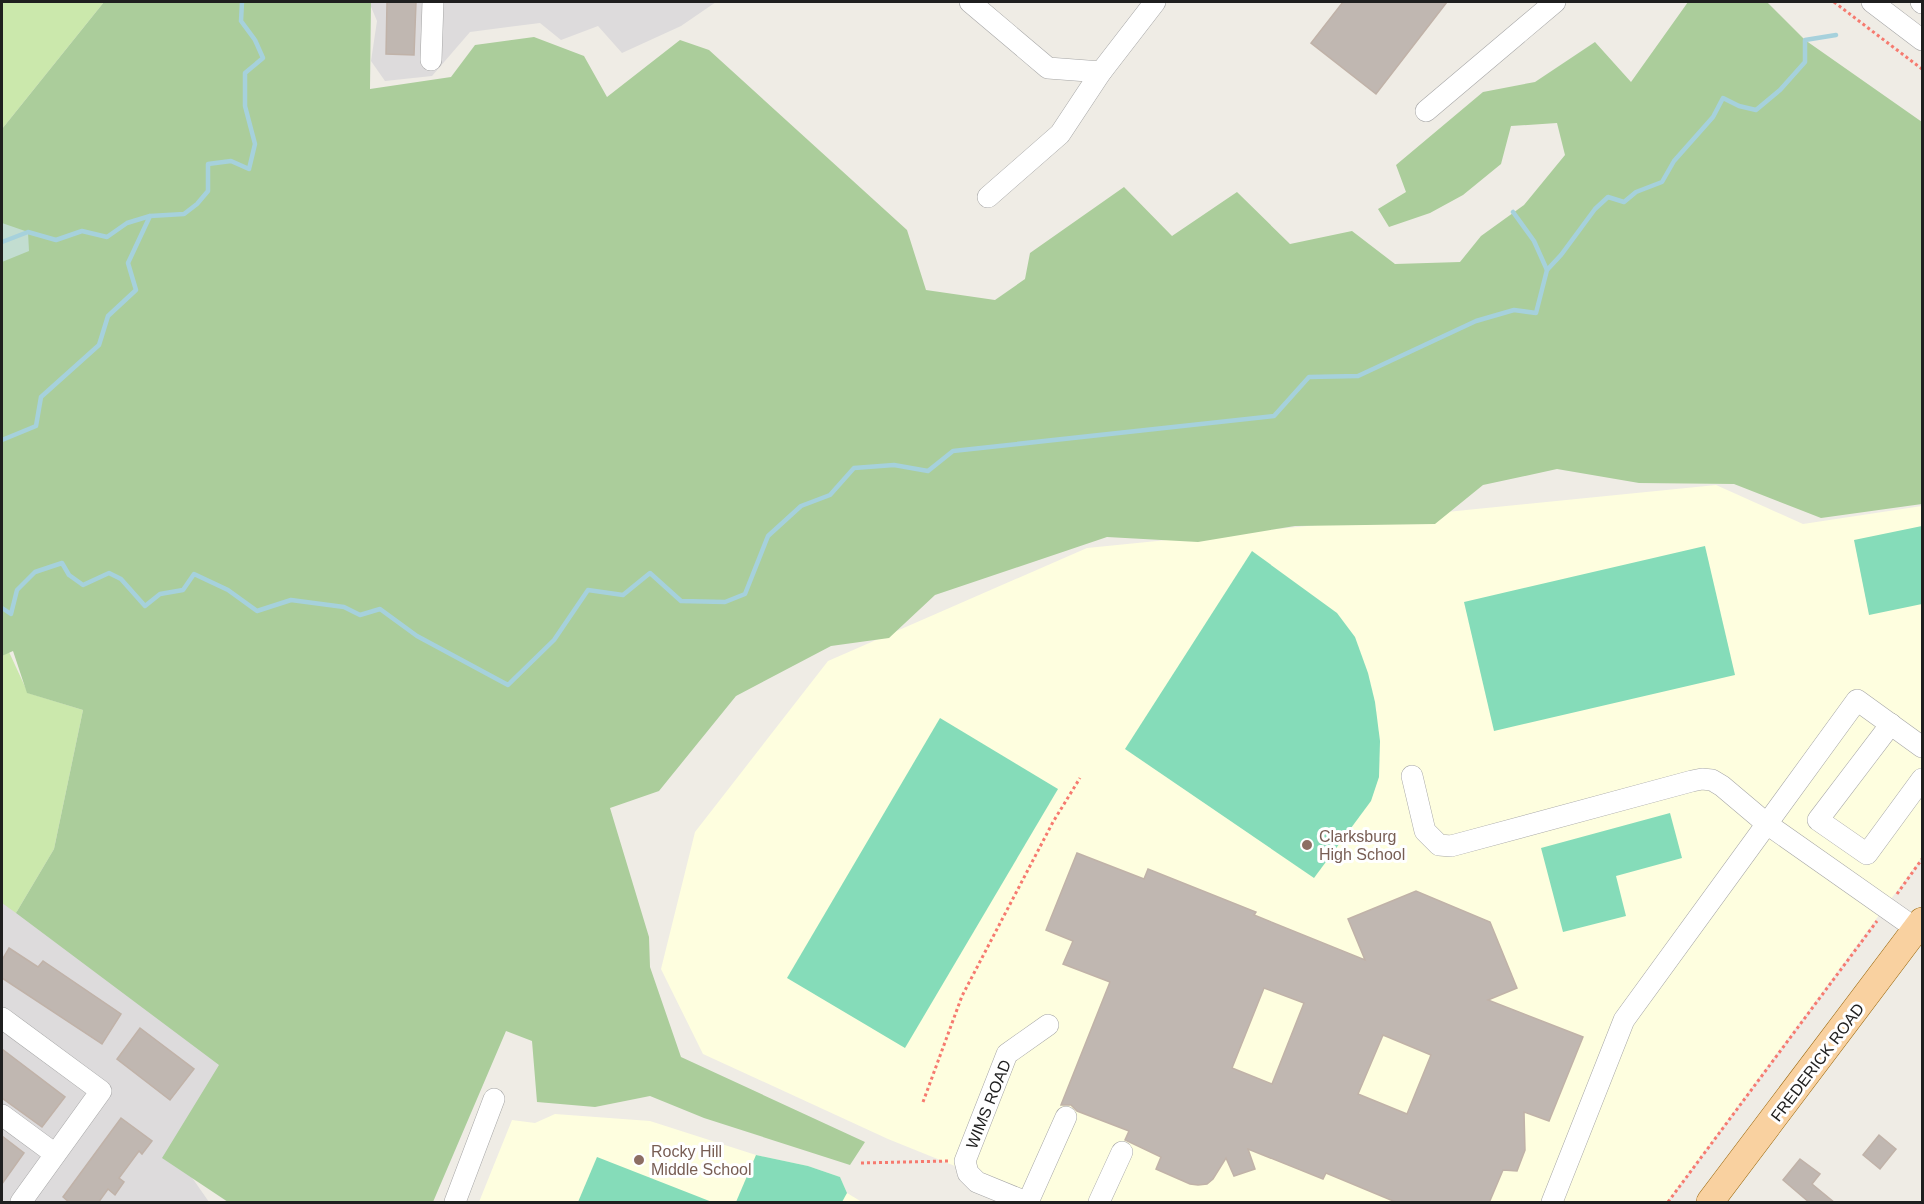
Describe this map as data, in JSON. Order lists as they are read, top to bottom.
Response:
{
  "streets": {
    "main road": ["FREDERICK ROAD"],
    "street": ["WIMS ROAD"]
  },
  "places": ["Clarksburg High School", "Rocky Hill Middle School"]
}
